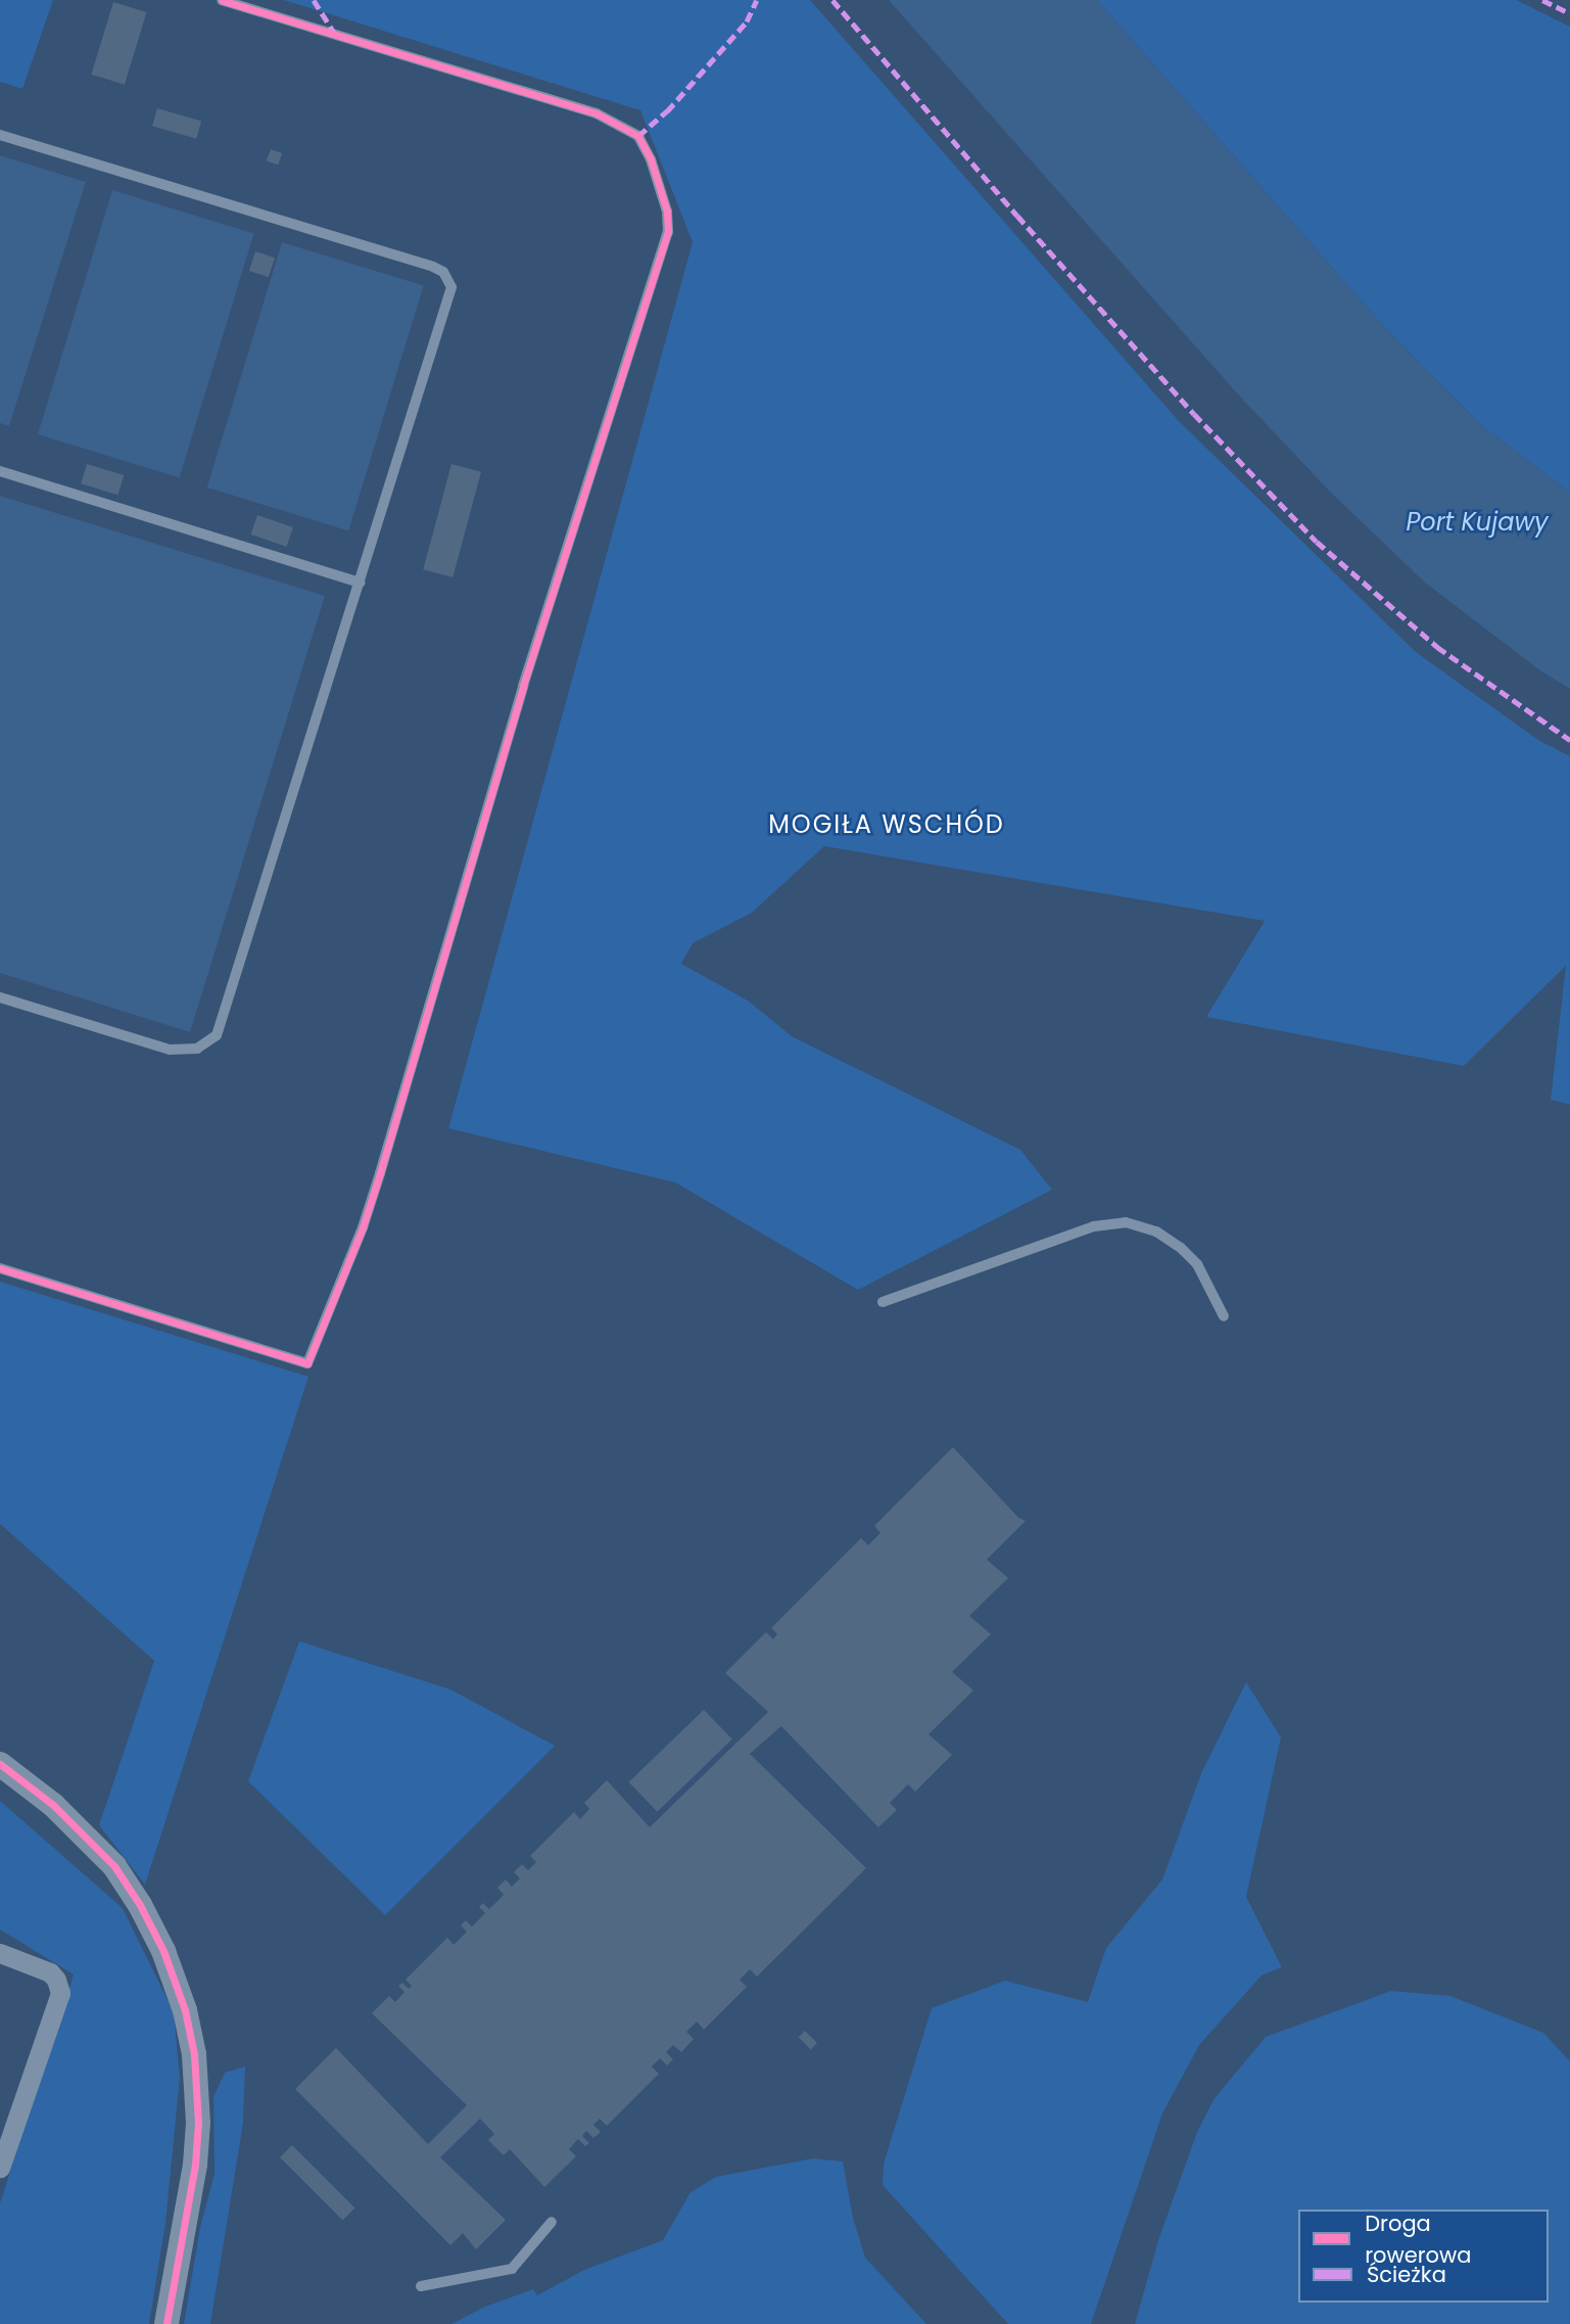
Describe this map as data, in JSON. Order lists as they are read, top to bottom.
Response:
{
  "districts": ["MOGIŁA WSCHÓD"],
  "water": ["Port Kujawy"],
  "legend": ["Droga rowerowa", "Ścieżka"]
}
